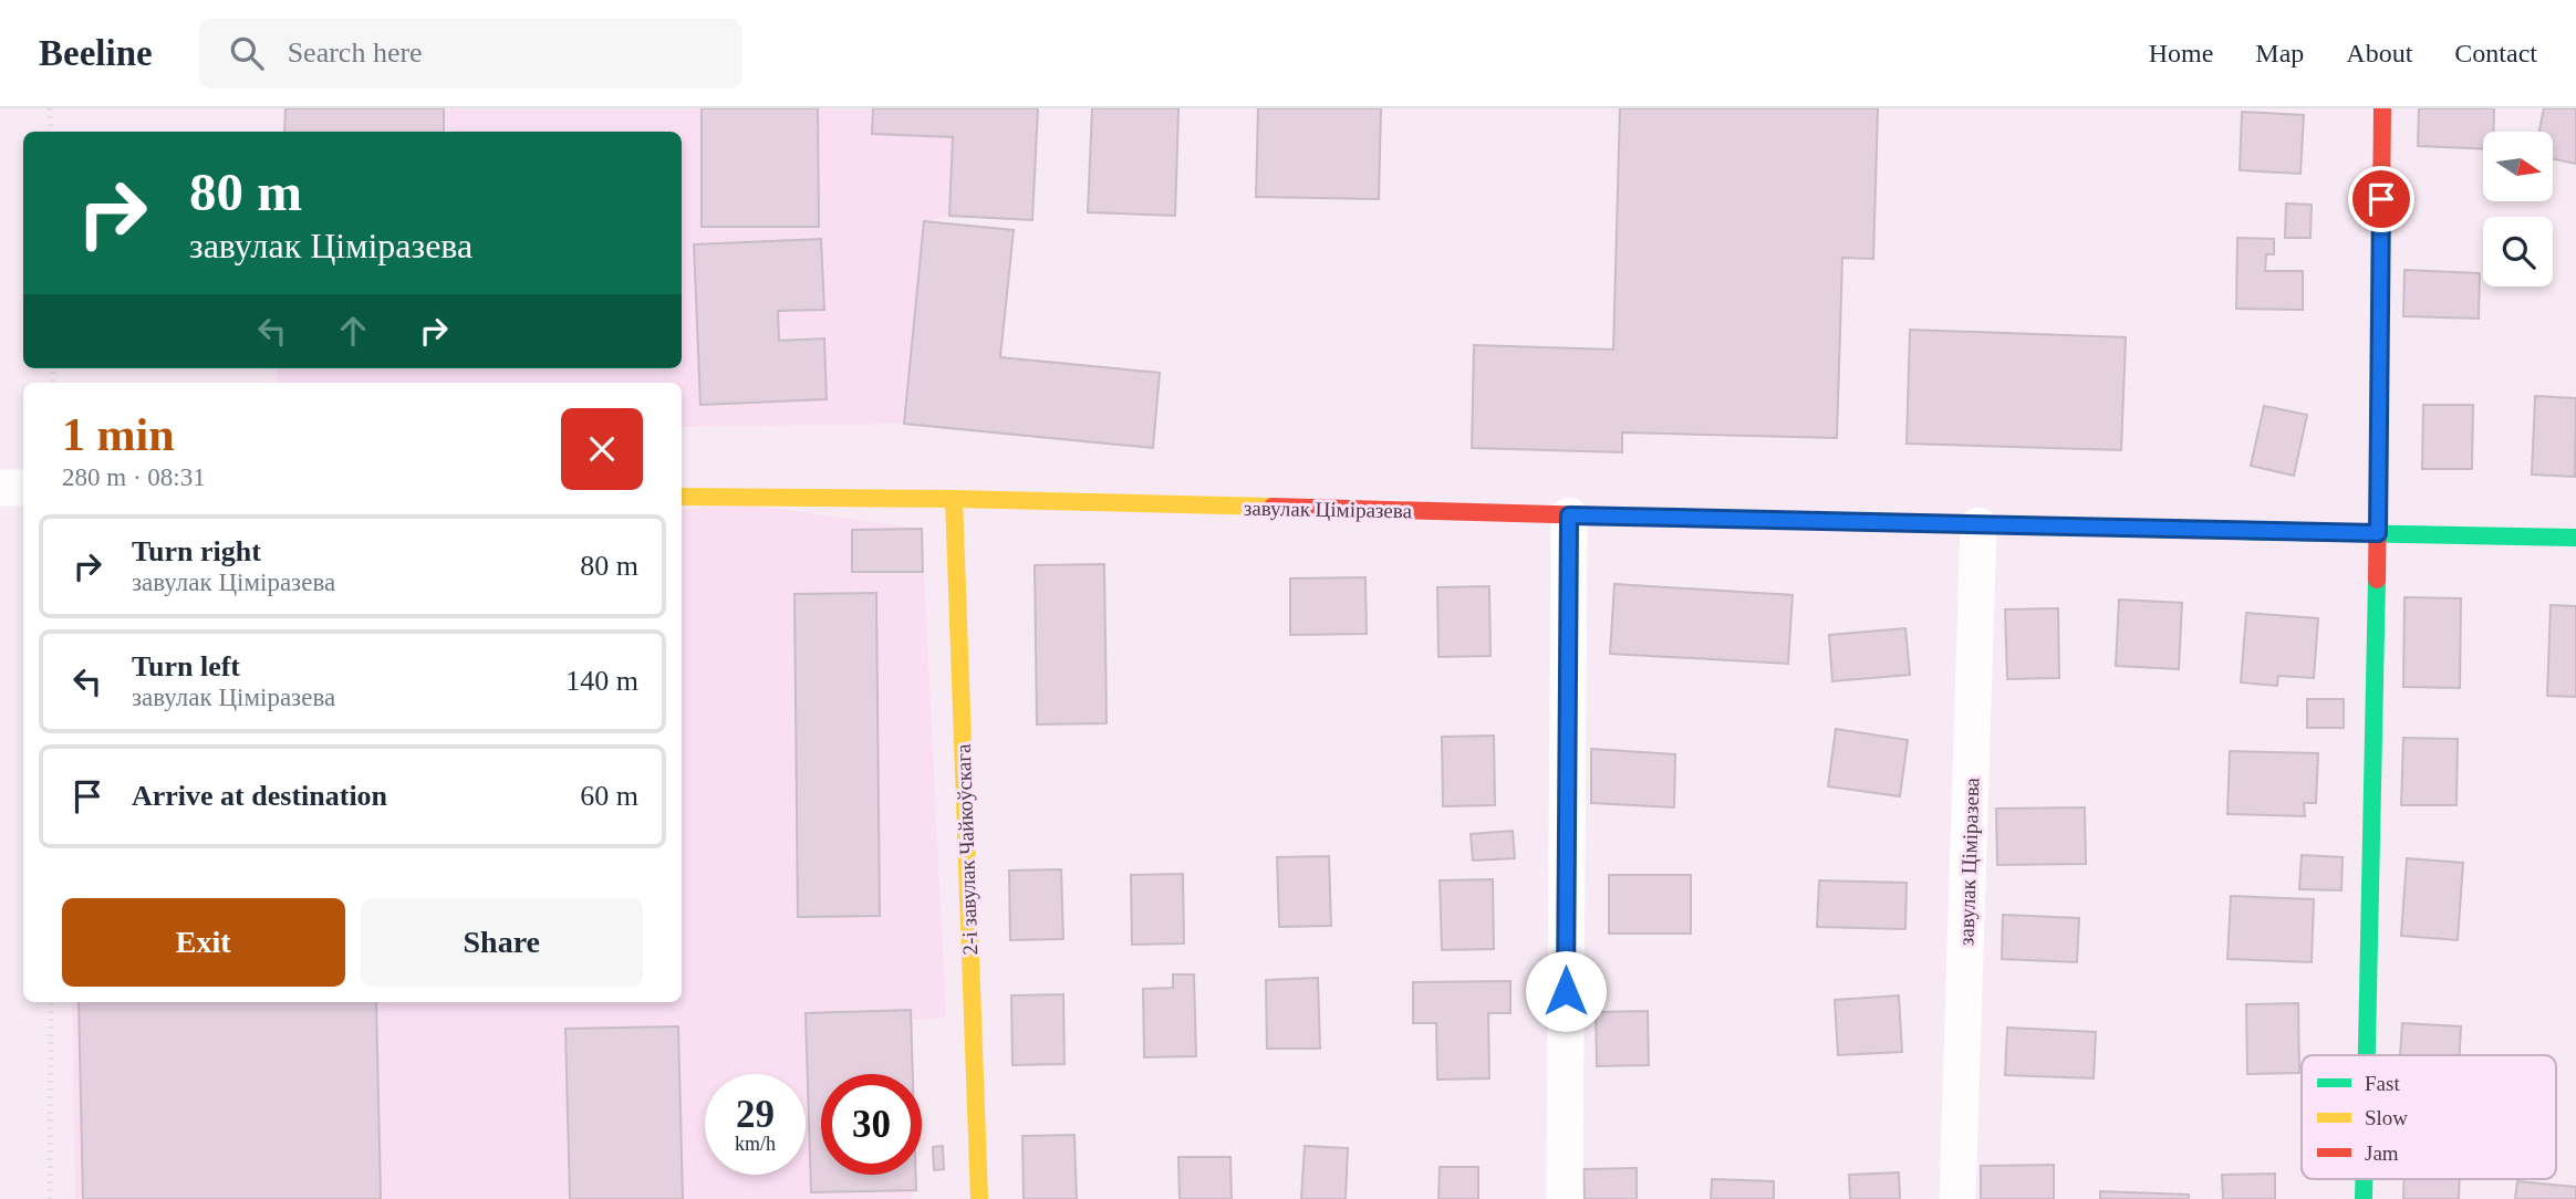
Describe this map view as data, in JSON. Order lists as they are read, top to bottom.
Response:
{
  "streets": {
    "street": ["завулак Ціміразева", "2-і завулак Чайкоўскага"]
  },
  "crossings": [
    ["завулак Ціміразева", "2-і завулак Чайкоўскага"]
  ],
  "legend": ["Fast", "Slow", "Jam"],
  "north": "right",
  "page": {
    "header": "Beeline",
    "search": "Search here",
    "nav": [
      "Home",
      "Map",
      "About",
      "Contact"
    ],
    "turn": ["80 m", "завулак Ціміразева"],
    "heading": ["1 min", "280 m · 08:31"],
    "list": [
      {
        "name": "Turn right",
        "note": "завулак Ціміразева",
        "value": "80 m"
      },
      {
        "name": "Turn left",
        "note": "завулак Ціміразева",
        "value": "140 m"
      },
      {
        "name": "Arrive at destination",
        "value": "60 m"
      }
    ],
    "buttons": ["Exit", "Share"],
    "speed": "29 km/h",
    "limit": "30"
  }
}
